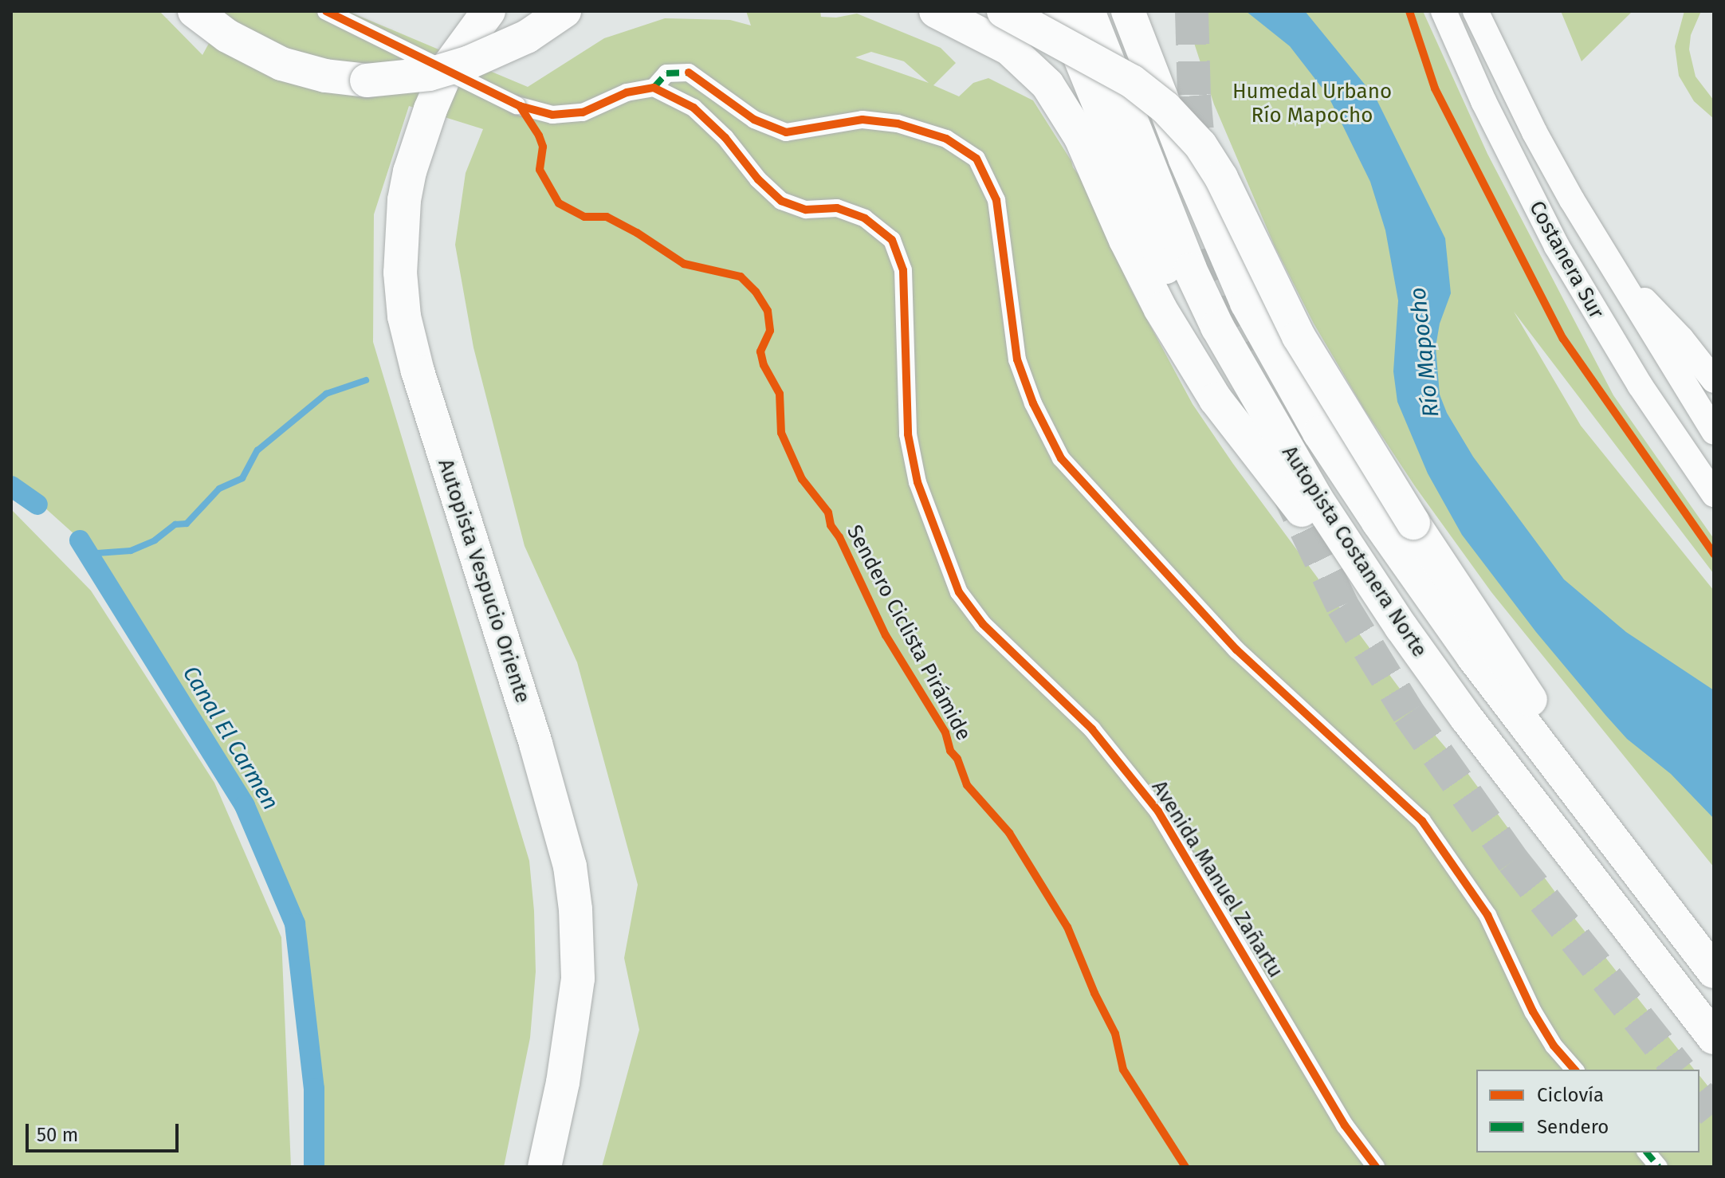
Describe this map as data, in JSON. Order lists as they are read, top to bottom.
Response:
{
  "streets": {
    "highway": ["Autopista Costanera Norte", "Autopista Vespucio Oriente"],
    "main road": ["Costanera Sur"],
    "street": ["Avenida Manuel Zañartu"],
    "cycle path": ["Sendero Ciclista Pirámide"]
  },
  "water": ["Río Mapocho", "Canal El Carmen"],
  "parks": ["Humedal Urbano Río Mapocho"],
  "legend": ["Ciclovía", "Sendero"],
  "scale_bar": "50 m"
}
